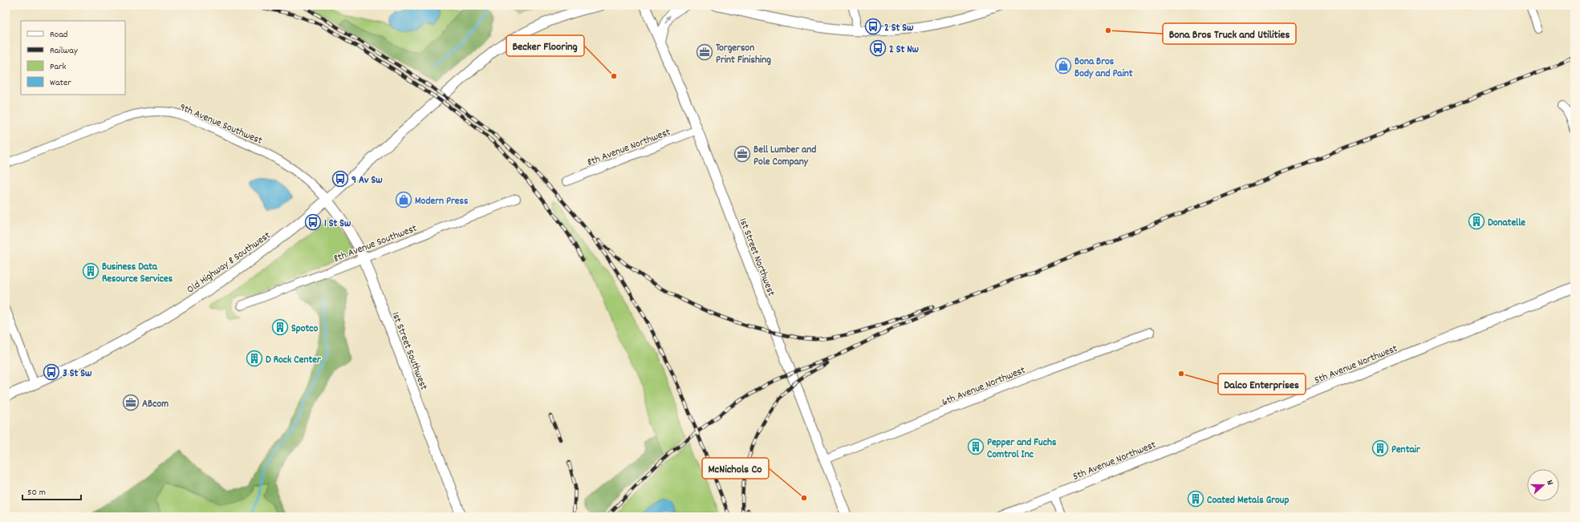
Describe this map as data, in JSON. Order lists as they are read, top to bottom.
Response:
{
  "streets": {
    "street": [
      "9th Avenue Southwest",
      "8th Avenue Northwest",
      "8th Avenue Southwest",
      "1st Street Northwest",
      "Old Highway 8 Southwest",
      "1st Street Southwest",
      "5th Avenue Northwest",
      "6th Avenue Northwest"
    ]
  },
  "crossings": [
    ["9th Avenue Southwest", "Old Highway 8 Southwest"],
    ["9th Avenue Southwest", "1st Street Southwest"],
    ["8th Avenue Northwest", "1st Street Northwest"],
    ["8th Avenue Southwest", "1st Street Southwest"],
    ["1st Street Northwest", "6th Avenue Northwest"],
    ["Old Highway 8 Southwest", "1st Street Southwest"]
  ],
  "places": {
    "bus stop": [
      "2 St Sw",
      "2 St Nw",
      "9 Av Sw",
      "1 St Sw",
      "3 St Sw"
    ],
    "other": [
      "Bona Bros Truck and Utilities",
      "Becker Flooring",
      "Dalco Enterprises",
      "McNichols Co"
    ],
    "office": ["Torgerson Print Finishing", "Bell Lumber and Pole Company", "ABcom"],
    "shop": ["Bona Bros Body and Paint", "Modern Press"],
    "building": [
      "Donatelle",
      "Business Data Resource Services",
      "Spotco",
      "D Rock Center",
      "Pepper and Fuchs Comtrol Inc",
      "Pentair",
      "Coated Metals Group"
    ]
  },
  "legend": [
    "Road",
    "Railway",
    "Park",
    "Water"
  ],
  "scale_bar": "50 m",
  "north": "right"
}
